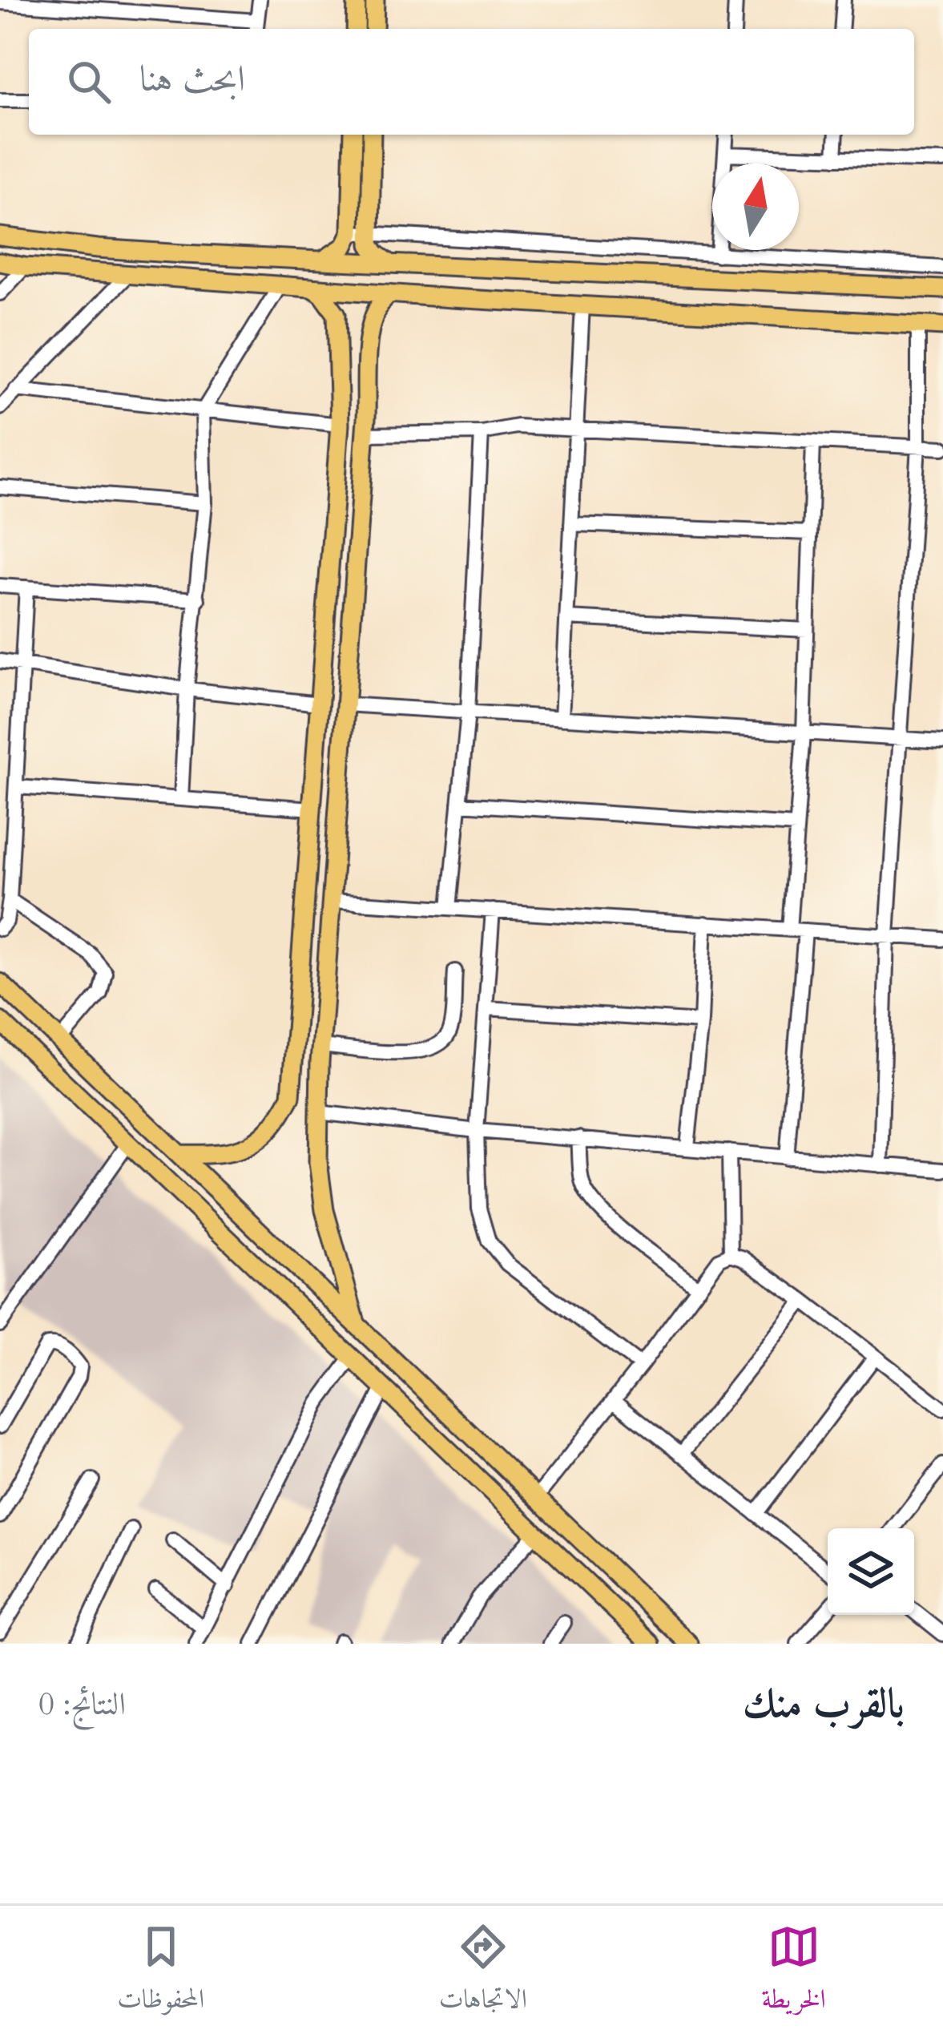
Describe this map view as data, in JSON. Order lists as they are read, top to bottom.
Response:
{
  "north": "top",
  "page": {
    "search": "ابحث هنا",
    "heading": ["بالقرب منك", "النتائج: 0"],
    "nav": ["الخريطة", "الاتجاهات", "المحفوظات"]
  }
}
